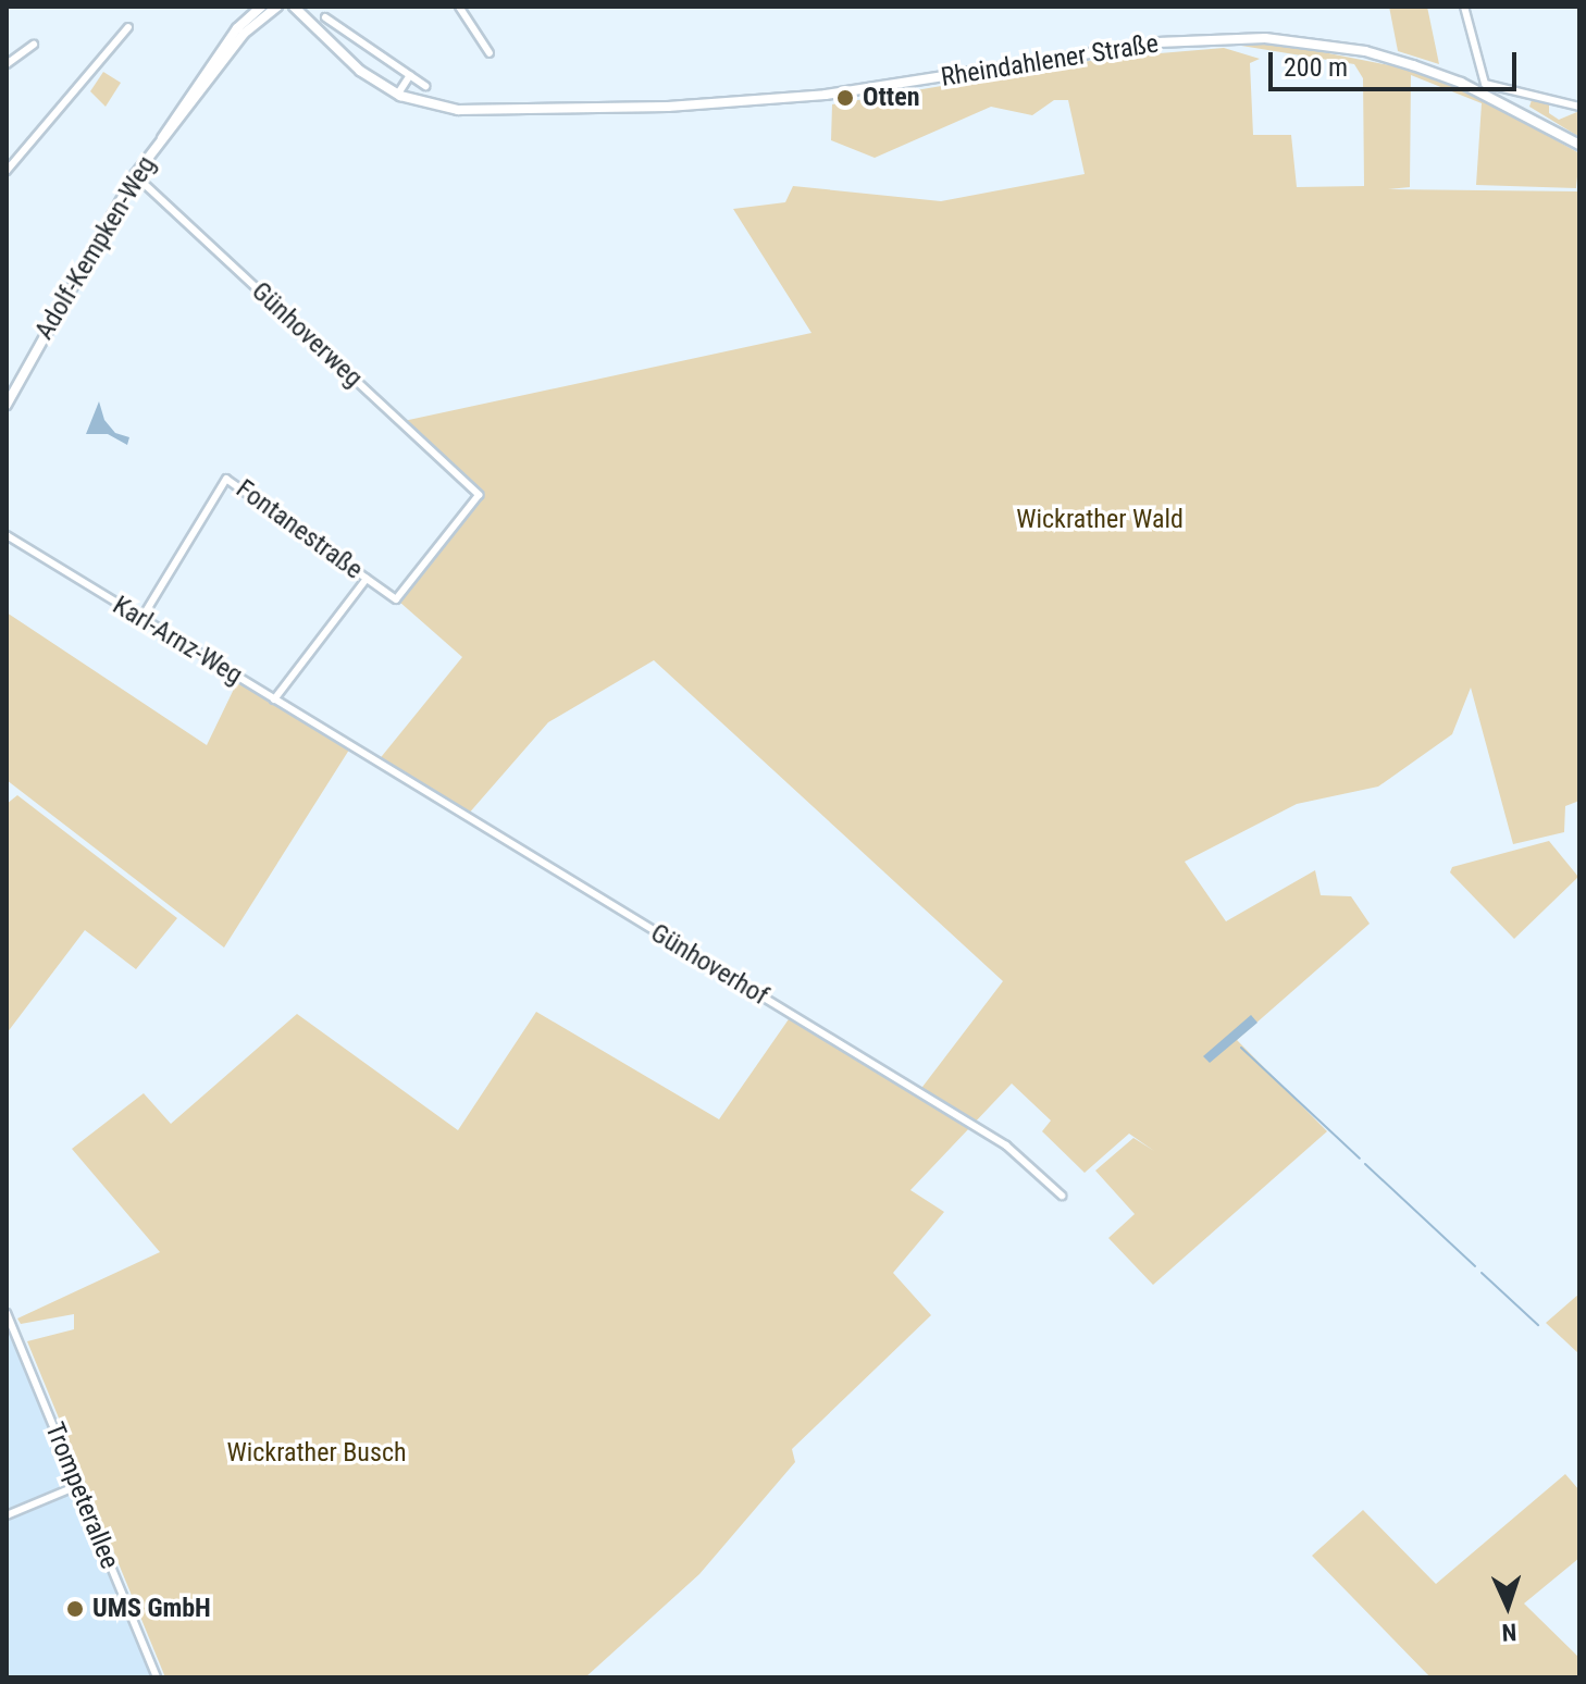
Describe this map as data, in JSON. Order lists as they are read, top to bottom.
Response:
{
  "streets": {
    "main road": ["Rheindahlener Straße", "Adolf-Kempken-Weg"],
    "street": [
      "Günhoverweg",
      "Fontanestraße",
      "Karl-Arnz-Weg",
      "Günhoverhof",
      "Trompeterallee"
    ]
  },
  "crossings": [
    ["Adolf-Kempken-Weg", "Günhoverweg"],
    ["Günhoverweg", "Fontanestraße"],
    ["Fontanestraße", "Karl-Arnz-Weg"],
    ["Karl-Arnz-Weg", "Günhoverhof"]
  ],
  "parks": ["Wickrather Wald", "Wickrather Busch"],
  "places": ["Otten", "UMS GmbH"],
  "scale_bar": "200 m",
  "north": "bottom"
}
